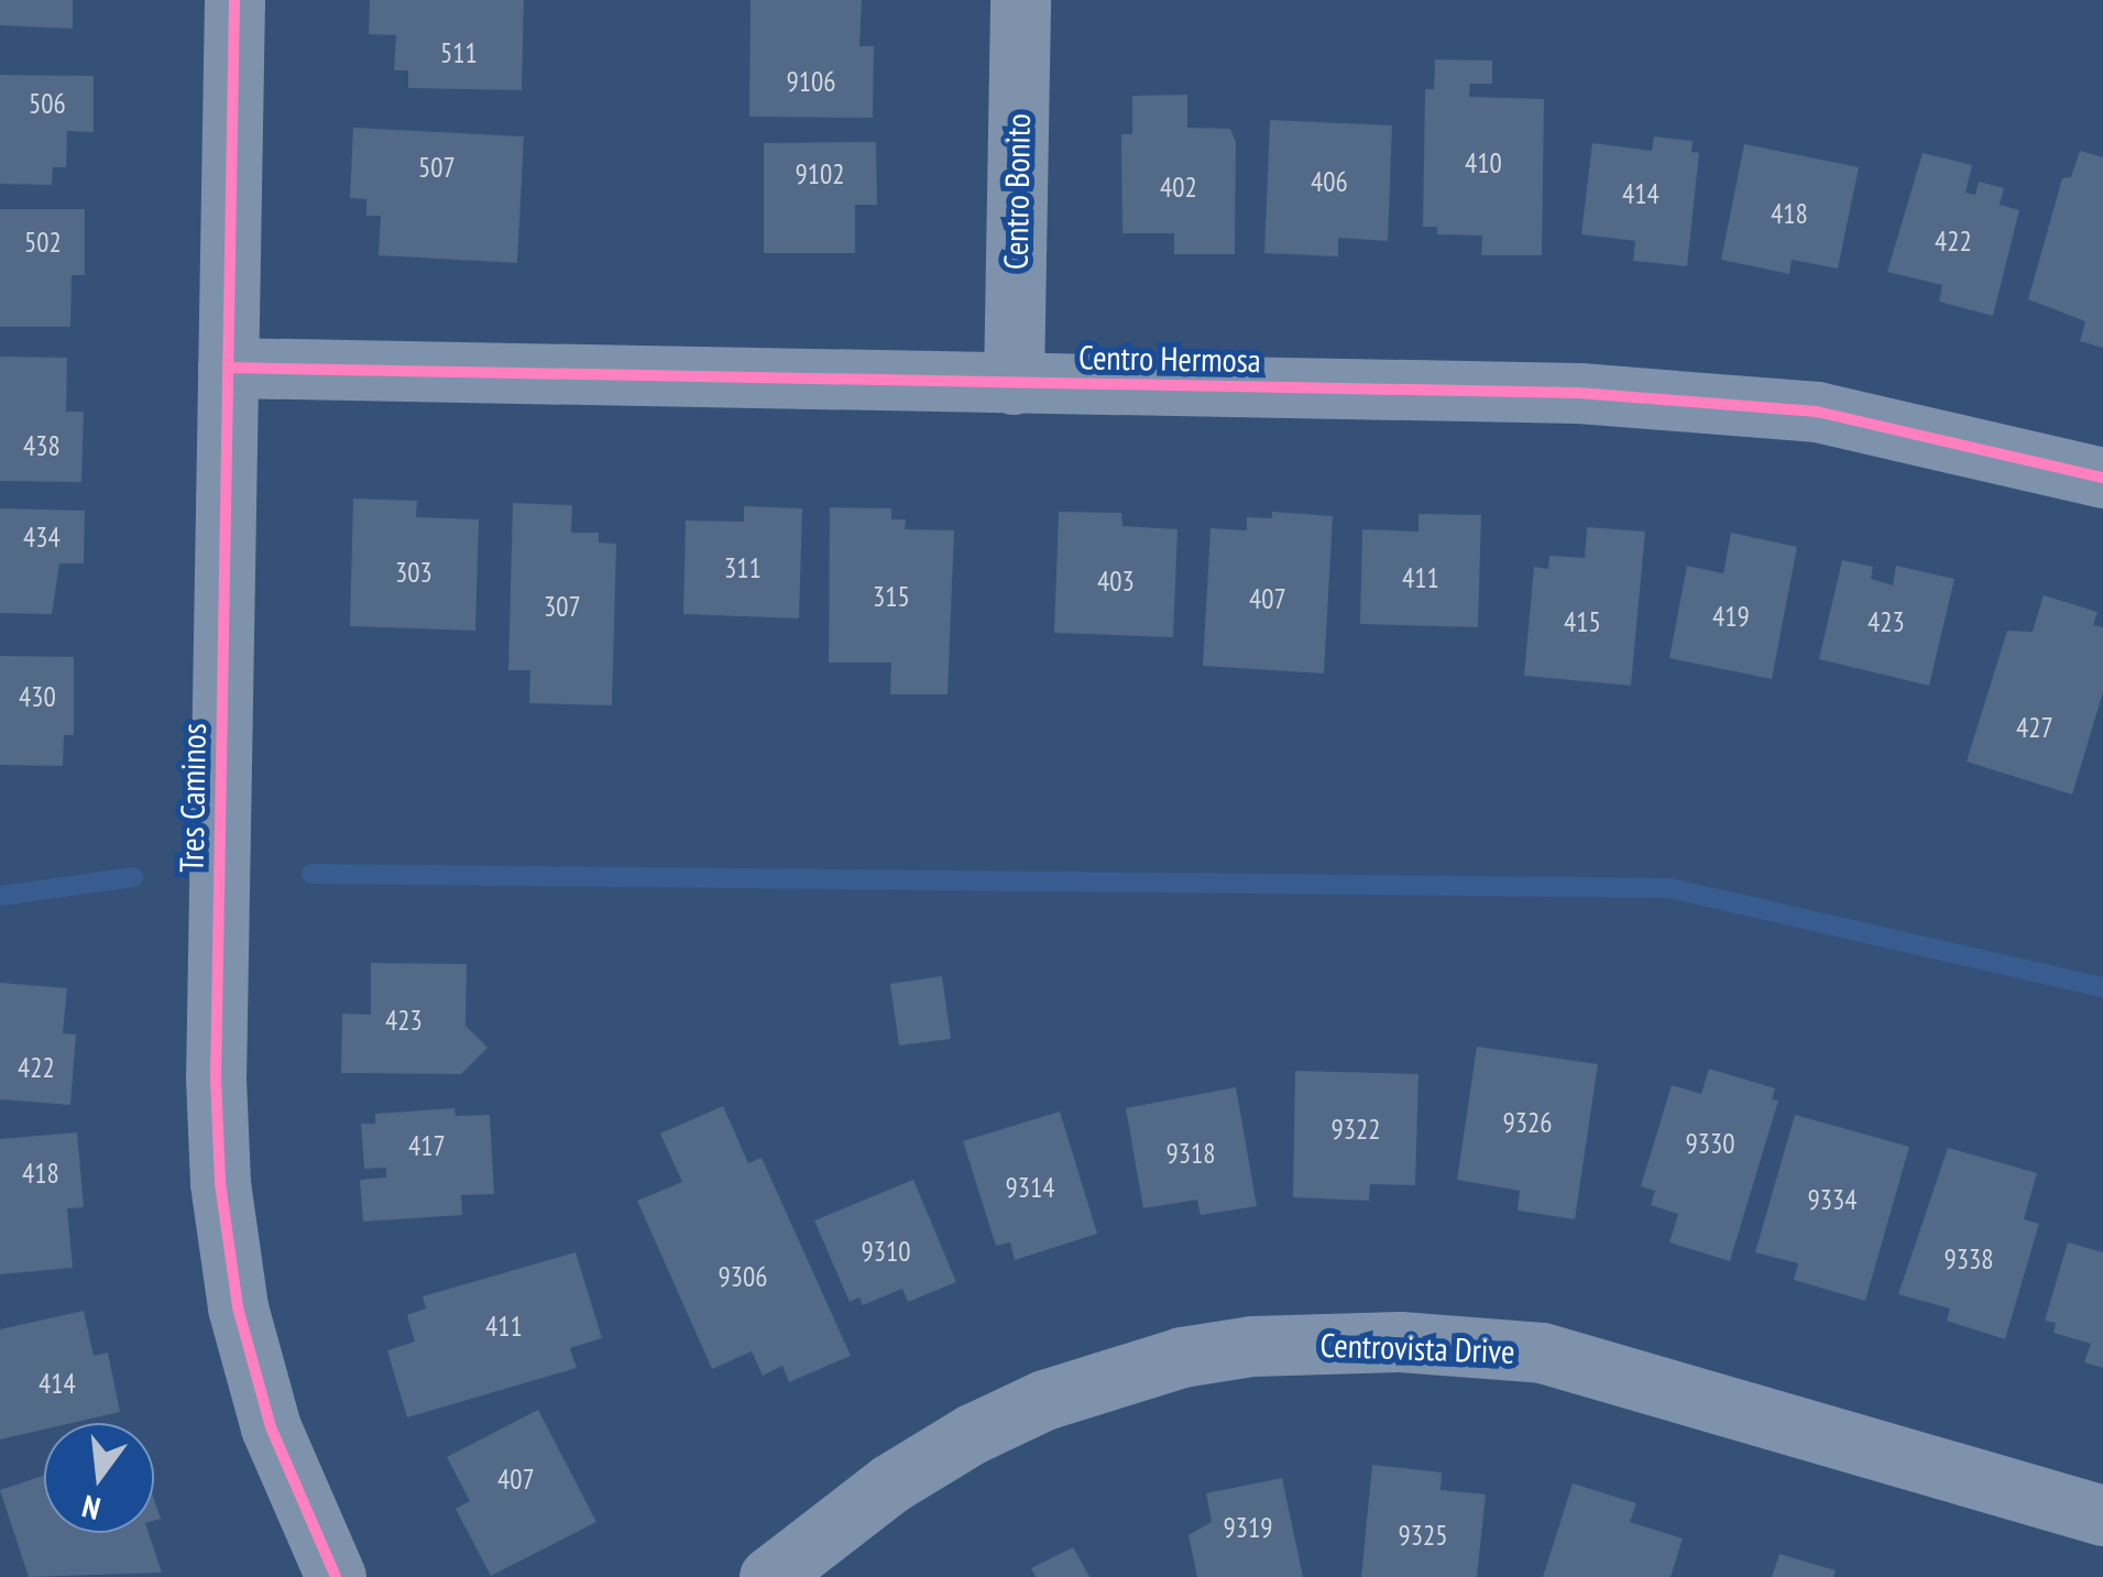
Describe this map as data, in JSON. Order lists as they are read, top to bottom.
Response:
{
  "streets": {
    "street": [
      "Centro Bonito",
      "Centro Hermosa",
      "Tres Caminos",
      "Centrovista Drive"
    ]
  },
  "crossings": [
    ["Centro Bonito", "Centro Hermosa"],
    ["Centro Hermosa", "Tres Caminos"]
  ],
  "house_numbers": [
    "511",
    "9106",
    "506",
    "410",
    "507",
    "9102",
    "406",
    "402",
    "414",
    "418",
    "422",
    "502",
    "438",
    "434",
    "311",
    "303",
    "411",
    "403",
    "315",
    "407",
    "307",
    "419",
    "415",
    "423",
    "430",
    "427",
    "423",
    "422",
    "9326",
    "9322",
    "9330",
    "417",
    "9318",
    "418",
    "9314",
    "9334",
    "9310",
    "9338",
    "9306",
    "411",
    "414",
    "407",
    "9319",
    "9325"
  ],
  "north": "bottom"
}
